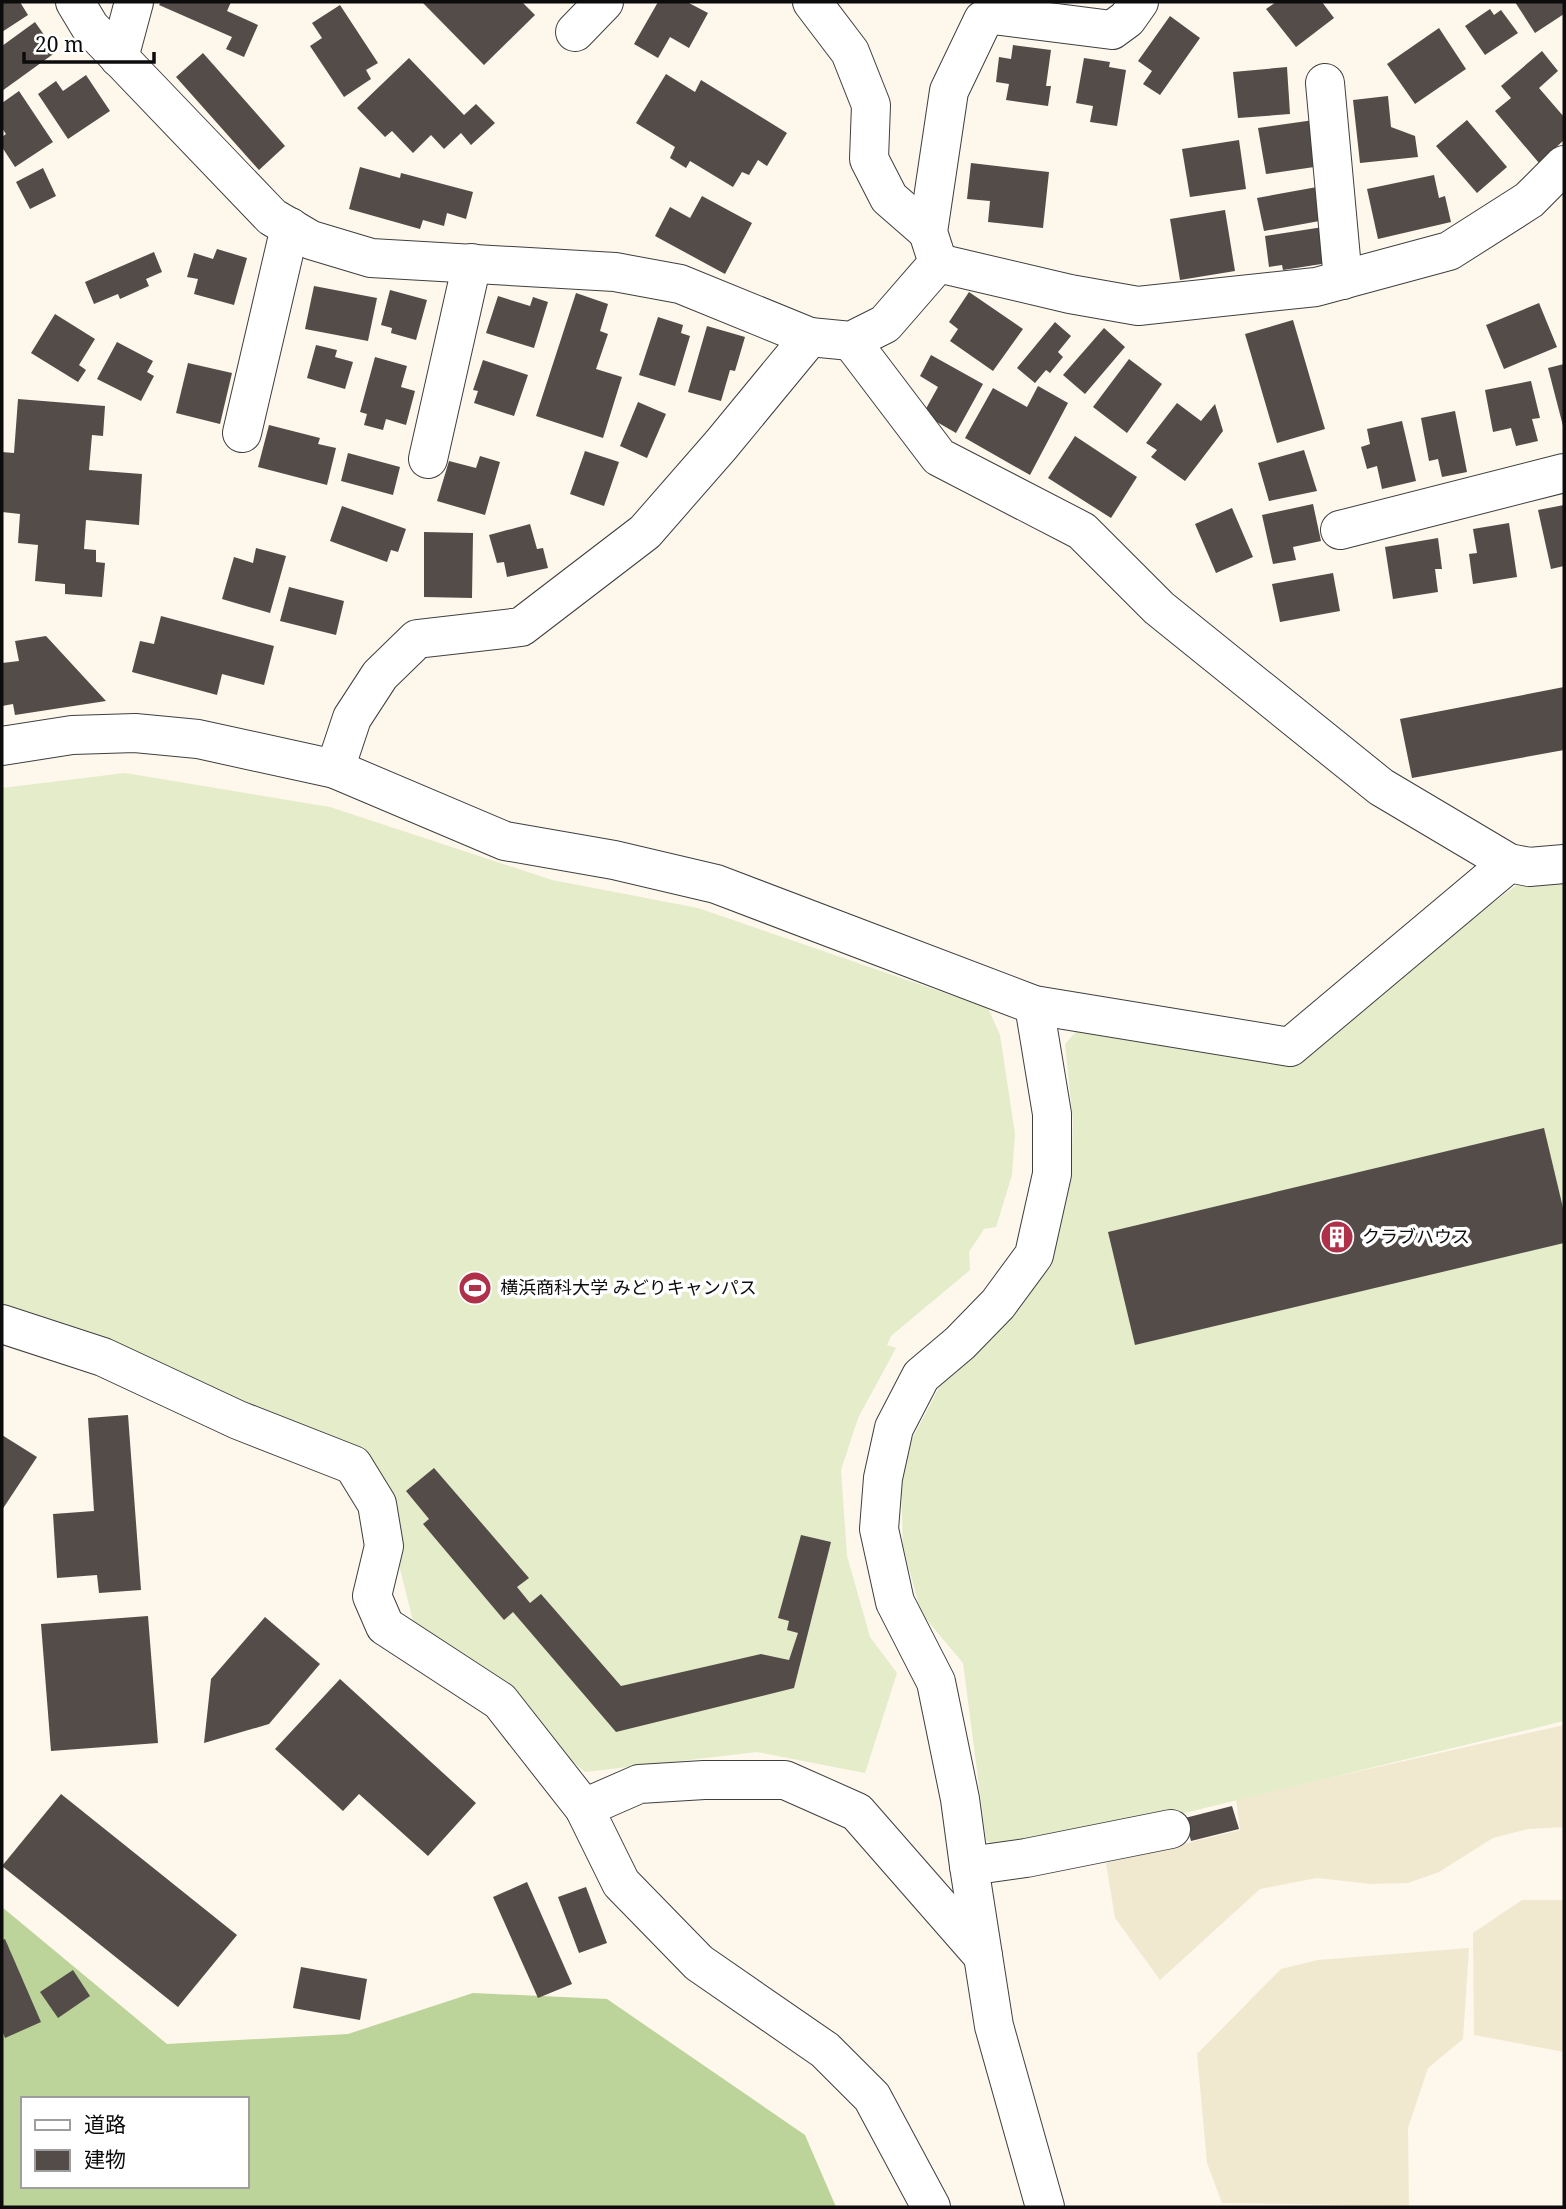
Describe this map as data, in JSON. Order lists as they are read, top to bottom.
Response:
{
  "places": {
    "building": ["クラブハウス"],
    "sports": ["横浜商科大学 みどりキャンパス"]
  },
  "legend": ["道路", "建物"],
  "scale_bar": "20 m"
}
